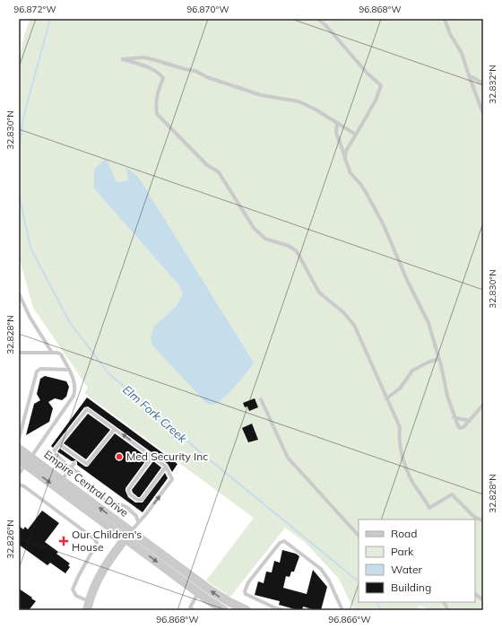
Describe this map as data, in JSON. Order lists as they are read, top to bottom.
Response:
{
  "streets": {
    "street": ["Empire Central Drive"]
  },
  "water": ["Elm Fork Creek"],
  "places": {
    "other": ["Med Security Inc"],
    "health": ["Our Children's House"]
  },
  "legend": [
    "Road",
    "Park",
    "Water",
    "Building"
  ],
  "coordinates": [
    "96.872°W",
    "96.870°W",
    "96.868°W",
    "32.832°N",
    "32.830°N",
    "32.828°N",
    "32.826°N",
    "96.866°W"
  ]
}
